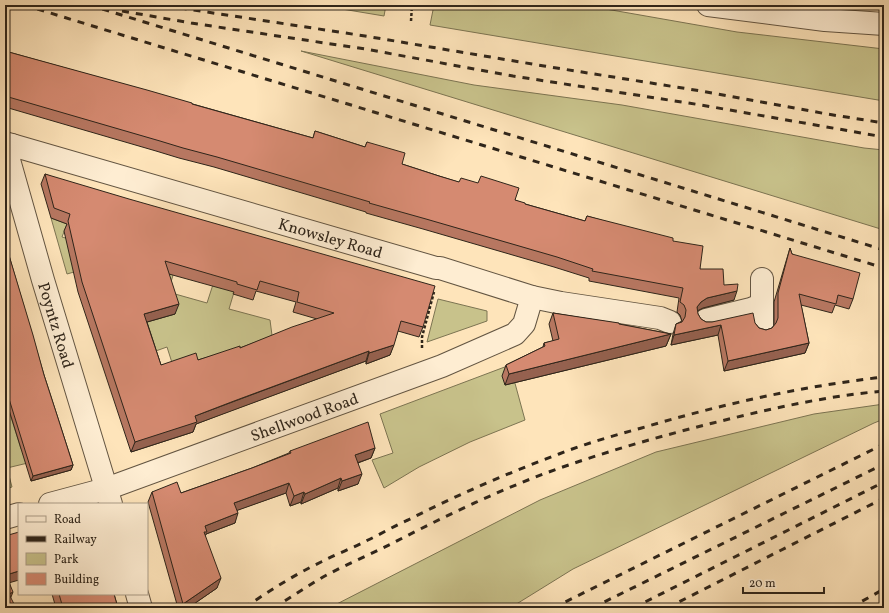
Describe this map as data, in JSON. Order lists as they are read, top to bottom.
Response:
{
  "streets": {
    "street": ["Knowsley Road", "Poyntz Road", "Shellwood Road"]
  },
  "crossings": [
    ["Knowsley Road", "Poyntz Road"],
    ["Knowsley Road", "Shellwood Road"],
    ["Poyntz Road", "Shellwood Road"]
  ],
  "legend": [
    "Road",
    "Railway",
    "Park",
    "Building"
  ],
  "scale_bar": "20 m"
}
